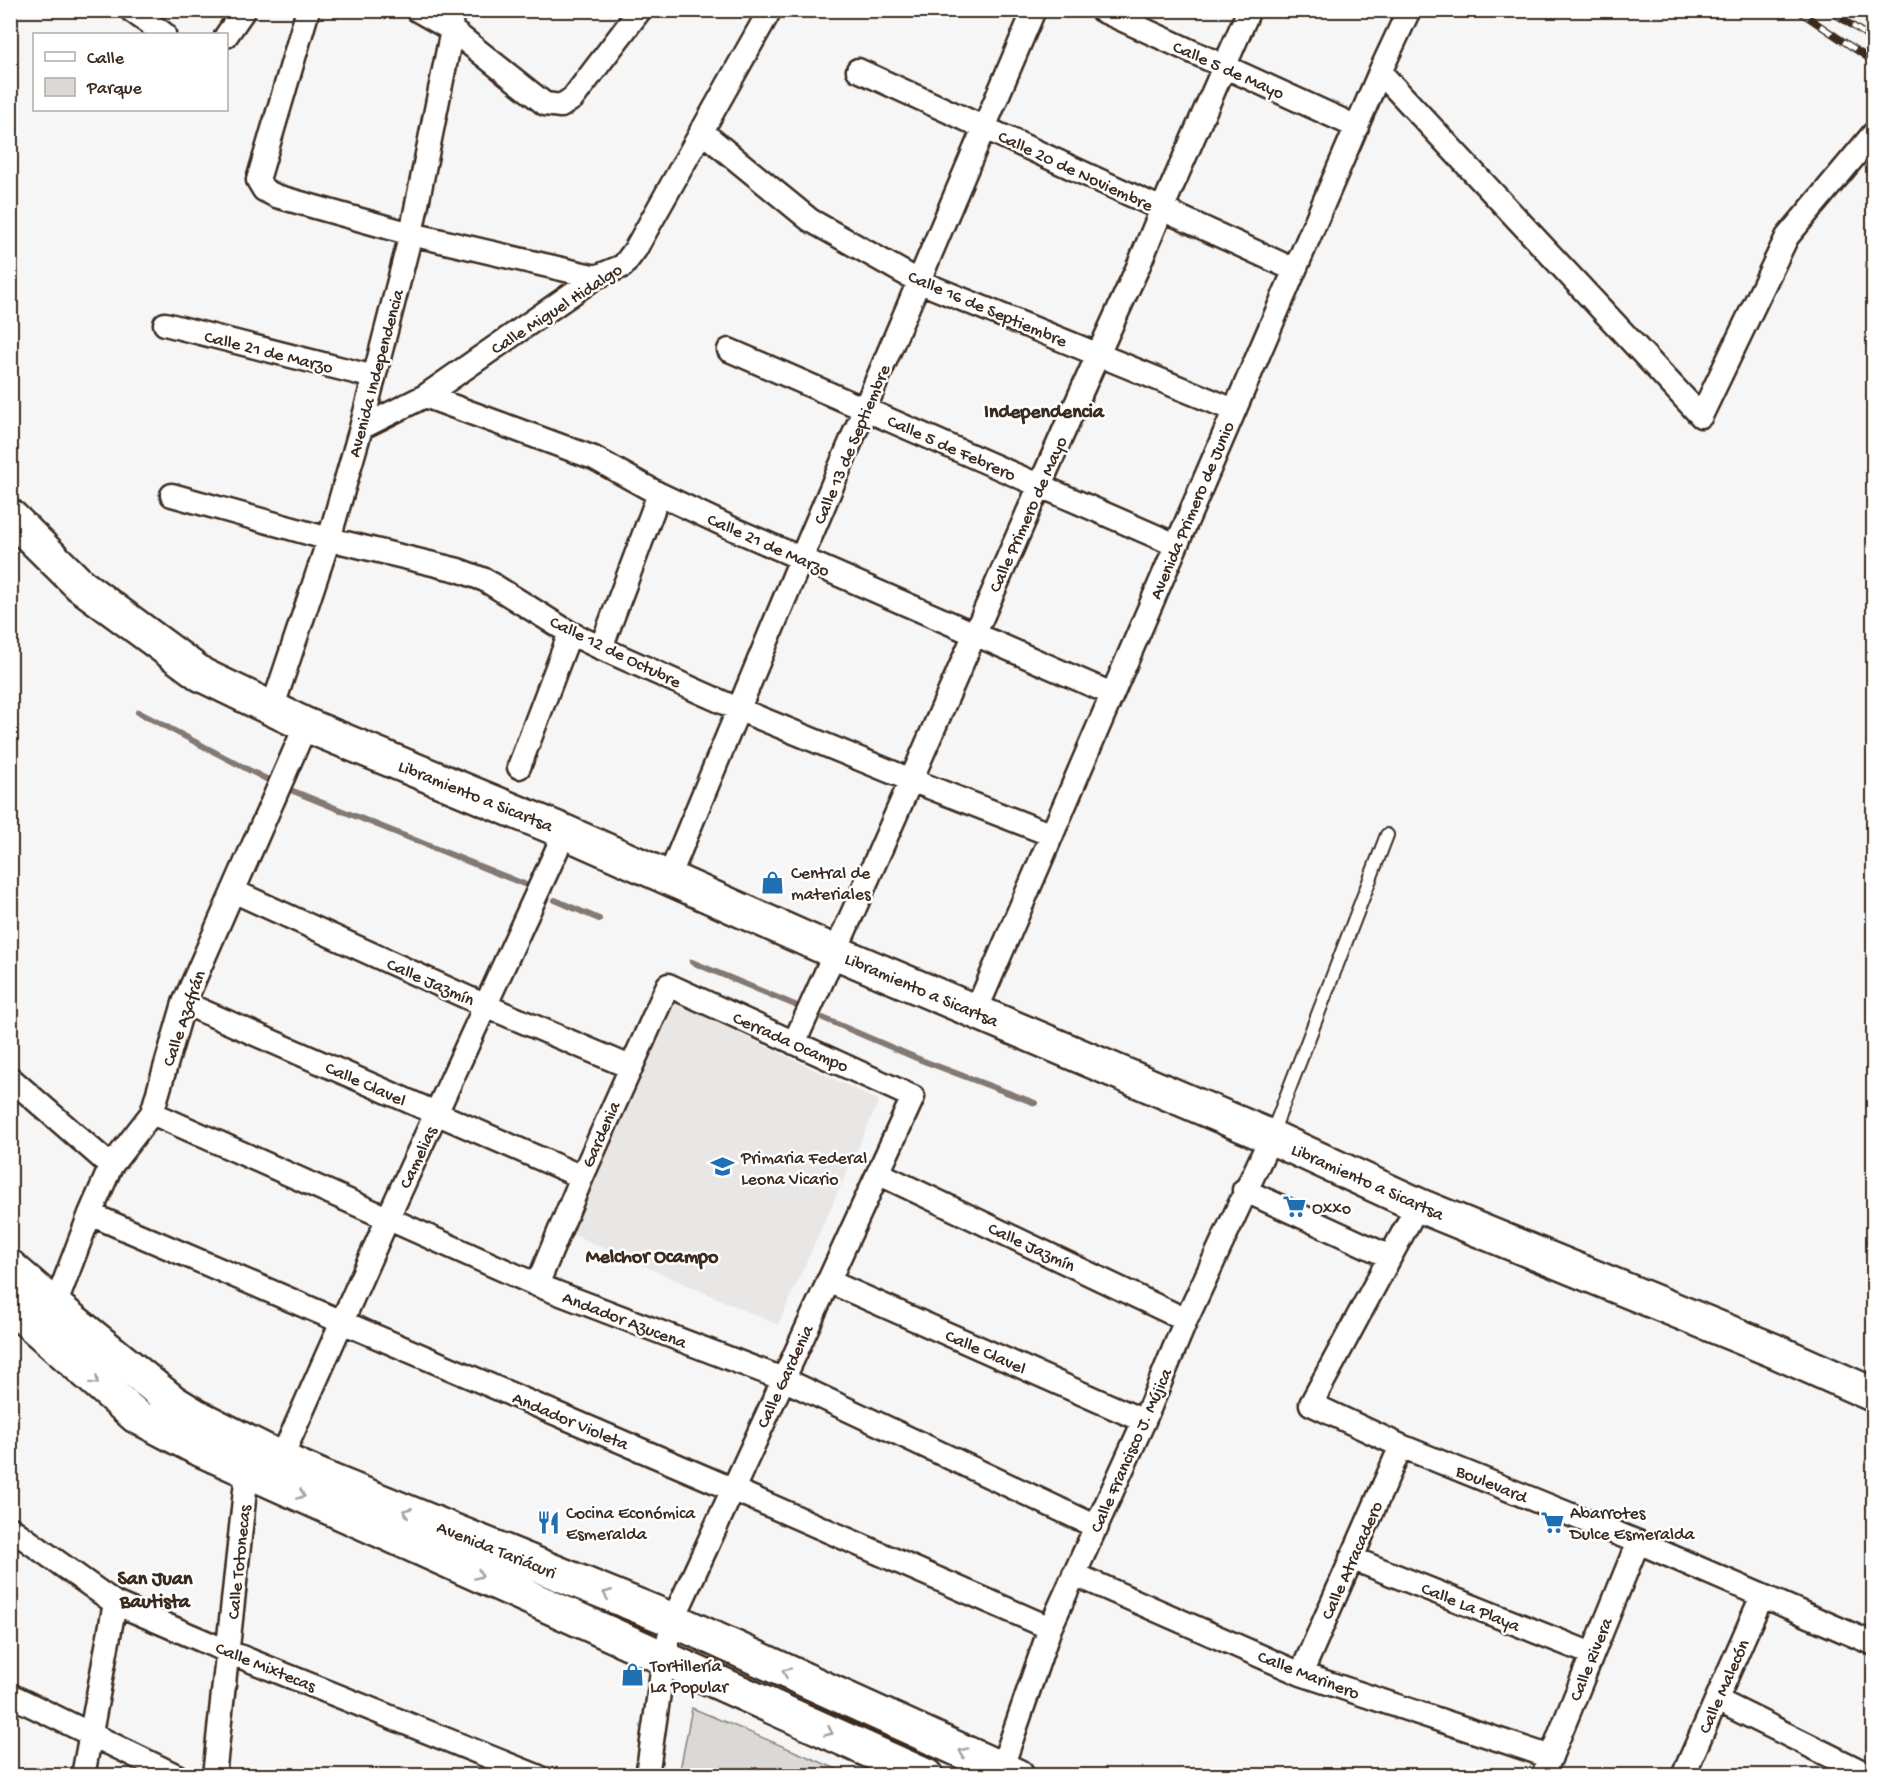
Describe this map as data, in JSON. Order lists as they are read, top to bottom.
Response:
{
  "streets": {
    "street": [
      "Calle 5 de Mayo",
      "Calle 20 de Noviembre",
      "Calle Miguel Hidalgo",
      "Calle 16 de Septiembre",
      "Calle 21 de Marzo",
      "Avenida Independencia",
      "Calle 13 de Septiembre",
      "Calle 5 de Febrero",
      "Avenida Primero de Junio",
      "Calle Primero de Mayo",
      "Calle 12 de Octubre",
      "Libramiento a Sicartsa",
      "Calle Jazmín",
      "Calle Azafrán",
      "Cerrada Ocampo",
      "Calle Clavel",
      "Gardenia",
      "Camelias",
      "Andador Azucena",
      "Calle Gardenia",
      "Andador Violeta",
      "Calle Francisco J. Mújica",
      "Boulevard",
      "Avenida Tariácuri",
      "Calle Atracadero",
      "Calle Totonecas",
      "Calle La Playa",
      "Calle Rivera",
      "Calle Mixtecas",
      "Calle Marinero",
      "Calle Malecón"
    ]
  },
  "crossings": [
    ["Calle 5 de Mayo", "Avenida Primero de Junio"],
    ["Calle 5 de Mayo", "Calle Primero de Mayo"],
    ["Calle 20 de Noviembre", "Calle 13 de Septiembre"],
    ["Calle 20 de Noviembre", "Avenida Primero de Junio"],
    ["Calle 20 de Noviembre", "Calle Primero de Mayo"],
    ["Calle Miguel Hidalgo", "Calle 16 de Septiembre"],
    ["Calle Miguel Hidalgo", "Calle 21 de Marzo"],
    ["Calle Miguel Hidalgo", "Avenida Independencia"],
    ["Calle 16 de Septiembre", "Calle 13 de Septiembre"],
    ["Calle 16 de Septiembre", "Avenida Primero de Junio"],
    ["Calle 16 de Septiembre", "Calle Primero de Mayo"],
    ["Calle 21 de Marzo", "Avenida Independencia"],
    ["Calle 21 de Marzo", "Calle 13 de Septiembre"],
    ["Calle 21 de Marzo", "Avenida Primero de Junio"],
    ["Calle 21 de Marzo", "Calle Primero de Mayo"],
    ["Avenida Independencia", "Calle 12 de Octubre"],
    ["Avenida Independencia", "Libramiento a Sicartsa"],
    ["Calle 13 de Septiembre", "Calle 5 de Febrero"],
    ["Calle 13 de Septiembre", "Calle 12 de Octubre"],
    ["Calle 13 de Septiembre", "Libramiento a Sicartsa"],
    ["Calle 5 de Febrero", "Avenida Primero de Junio"],
    ["Calle 5 de Febrero", "Calle Primero de Mayo"],
    ["Avenida Primero de Junio", "Calle 12 de Octubre"],
    ["Avenida Primero de Junio", "Libramiento a Sicartsa"],
    ["Calle Primero de Mayo", "Calle 12 de Octubre"],
    ["Calle Primero de Mayo", "Libramiento a Sicartsa"],
    ["Calle Primero de Mayo", "Cerrada Ocampo"],
    ["Libramiento a Sicartsa", "Calle Azafrán"],
    ["Libramiento a Sicartsa", "Camelias"],
    ["Libramiento a Sicartsa", "Calle Francisco J. Mújica"],
    ["Calle Jazmín", "Calle Azafrán"],
    ["Calle Jazmín", "Gardenia"],
    ["Calle Jazmín", "Camelias"],
    ["Calle Jazmín", "Calle Gardenia"],
    ["Calle Jazmín", "Calle Francisco J. Mújica"],
    ["Calle Azafrán", "Calle Clavel"],
    ["Calle Azafrán", "Andador Azucena"],
    ["Calle Azafrán", "Andador Violeta"],
    ["Calle Azafrán", "Avenida Tariácuri"],
    ["Cerrada Ocampo", "Gardenia"],
    ["Cerrada Ocampo", "Calle Gardenia"],
    ["Calle Clavel", "Gardenia"],
    ["Calle Clavel", "Camelias"],
    ["Calle Clavel", "Calle Gardenia"],
    ["Calle Clavel", "Calle Francisco J. Mújica"],
    ["Gardenia", "Andador Azucena"],
    ["Camelias", "Andador Azucena"],
    ["Camelias", "Andador Violeta"],
    ["Camelias", "Avenida Tariácuri"],
    ["Camelias", "Calle Totonecas"],
    ["Andador Azucena", "Calle Gardenia"],
    ["Andador Azucena", "Calle Francisco J. Mújica"],
    ["Calle Gardenia", "Andador Violeta"],
    ["Calle Gardenia", "Avenida Tariácuri"],
    ["Andador Violeta", "Calle Francisco J. Mújica"],
    ["Calle Francisco J. Mújica", "Avenida Tariácuri"],
    ["Calle Francisco J. Mújica", "Calle Marinero"],
    ["Boulevard", "Calle Atracadero"],
    ["Boulevard", "Calle Rivera"],
    ["Boulevard", "Calle Malecón"],
    ["Avenida Tariácuri", "Calle Totonecas"],
    ["Calle Atracadero", "Calle La Playa"],
    ["Calle Atracadero", "Calle Marinero"],
    ["Calle Totonecas", "Calle Mixtecas"],
    ["Calle La Playa", "Calle Rivera"],
    ["Calle Rivera", "Calle Marinero"]
  ],
  "districts": ["Independencia", "Melchor Ocampo", "San Juan Bautista"],
  "places": {
    "shop": ["Central de materiales", "Tortillería La Popular"],
    "school or university": ["Primaria Federal Leona Vicario"],
    "supermarket": ["Oxxo", "Abarrotes Dulce Esmeralda"],
    "restaurant": ["Cocina Económica Esmeralda"]
  },
  "legend": ["Calle", "Parque"]
}
